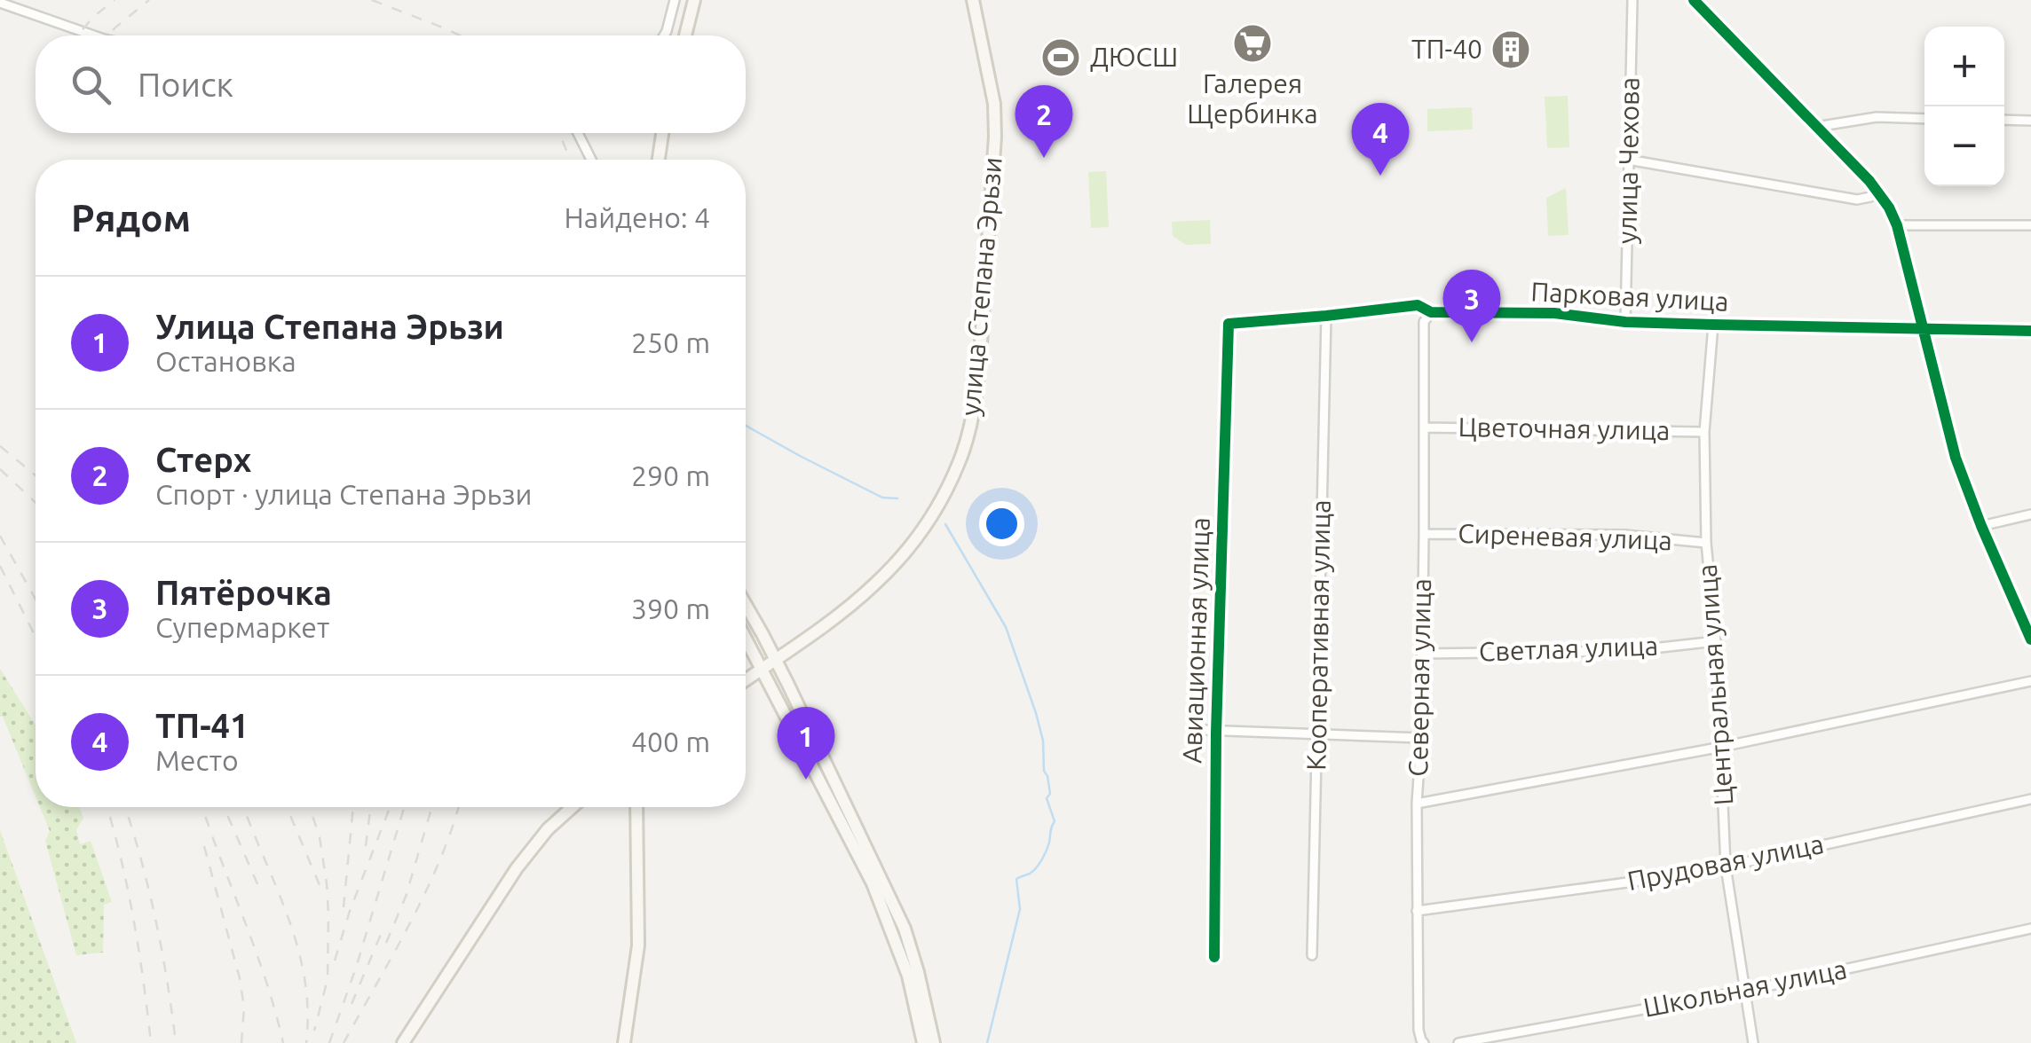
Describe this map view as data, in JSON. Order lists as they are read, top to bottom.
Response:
{
  "streets": {
    "street": [
      "улица Чехова",
      "улица Степана Эрьзи",
      "Парковая улица",
      "Цветочная улица",
      "Сиреневая улица",
      "Кооперативная улица",
      "Авиационная улица",
      "Светлая улица",
      "Северная улица",
      "Центральная улица",
      "Прудовая улица",
      "Школьная улица"
    ]
  },
  "crossings": [
    ["улица Чехова", "Парковая улица"],
    ["Парковая улица", "Кооперативная улица"],
    ["Парковая улица", "Авиационная улица"],
    ["Парковая улица", "Северная улица"],
    ["Парковая улица", "Центральная улица"],
    ["Цветочная улица", "Северная улица"],
    ["Цветочная улица", "Центральная улица"],
    ["Сиреневая улица", "Северная улица"],
    ["Сиреневая улица", "Центральная улица"],
    ["Светлая улица", "Северная улица"],
    ["Светлая улица", "Центральная улица"],
    ["Северная улица", "Прудовая улица"],
    ["Центральная улица", "Прудовая улица"],
    ["Центральная улица", "Школьная улица"]
  ],
  "places": {
    "supermarket": ["Галерея Щербинка"],
    "building": ["ТП-40"],
    "sports": ["ДЮСШ"]
  },
  "page": {
    "map_buttons": ["+", "−"],
    "search": "Поиск",
    "pins": [
      "2",
      "4",
      "3",
      "1"
    ],
    "heading": ["Рядом", "Найдено: 4"],
    "list": [
      {
        "mark": "1",
        "name": "Улица Степана Эрьзи",
        "note": "Остановка",
        "value": "250 m"
      },
      {
        "mark": "2",
        "name": "Стерх",
        "note": "Спорт · улица Степана Эрьзи",
        "value": "290 m"
      },
      {
        "mark": "3",
        "name": "Пятёрочка",
        "note": "Супермаркет",
        "value": "390 m"
      },
      {
        "mark": "4",
        "name": "ТП-41",
        "note": "Место",
        "value": "400 m"
      }
    ]
  }
}
